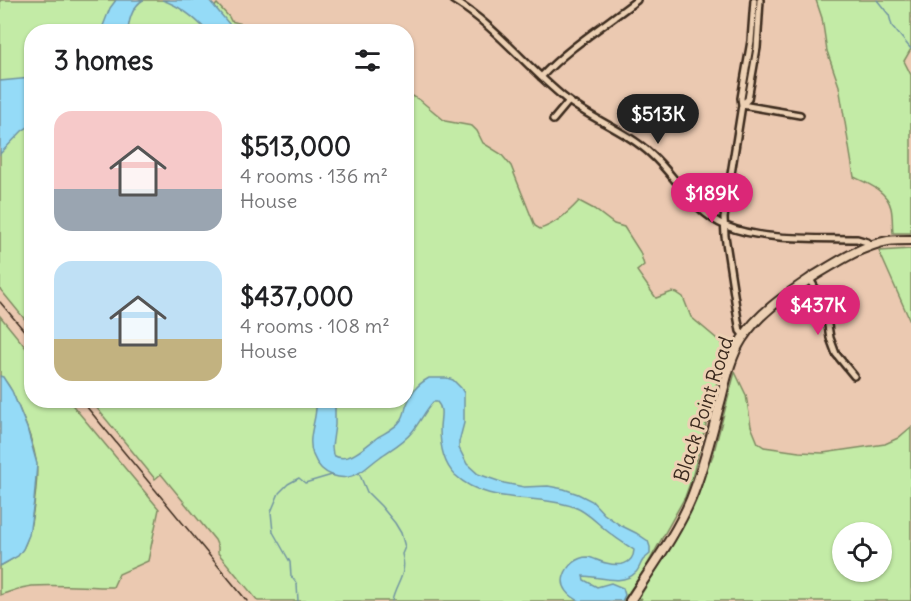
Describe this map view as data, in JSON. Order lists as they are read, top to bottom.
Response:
{
  "streets": {
    "main road": ["Black Point Road"]
  },
  "page": {
    "heading": "3 homes",
    "price": ["$513K", "$189K", "$437K"],
    "list": [
      {
        "name": "$513,000",
        "note": "4 rooms · 136 m² · House"
      },
      {
        "name": "$437,000",
        "note": "4 rooms · 108 m² · House"
      }
    ]
  }
}
